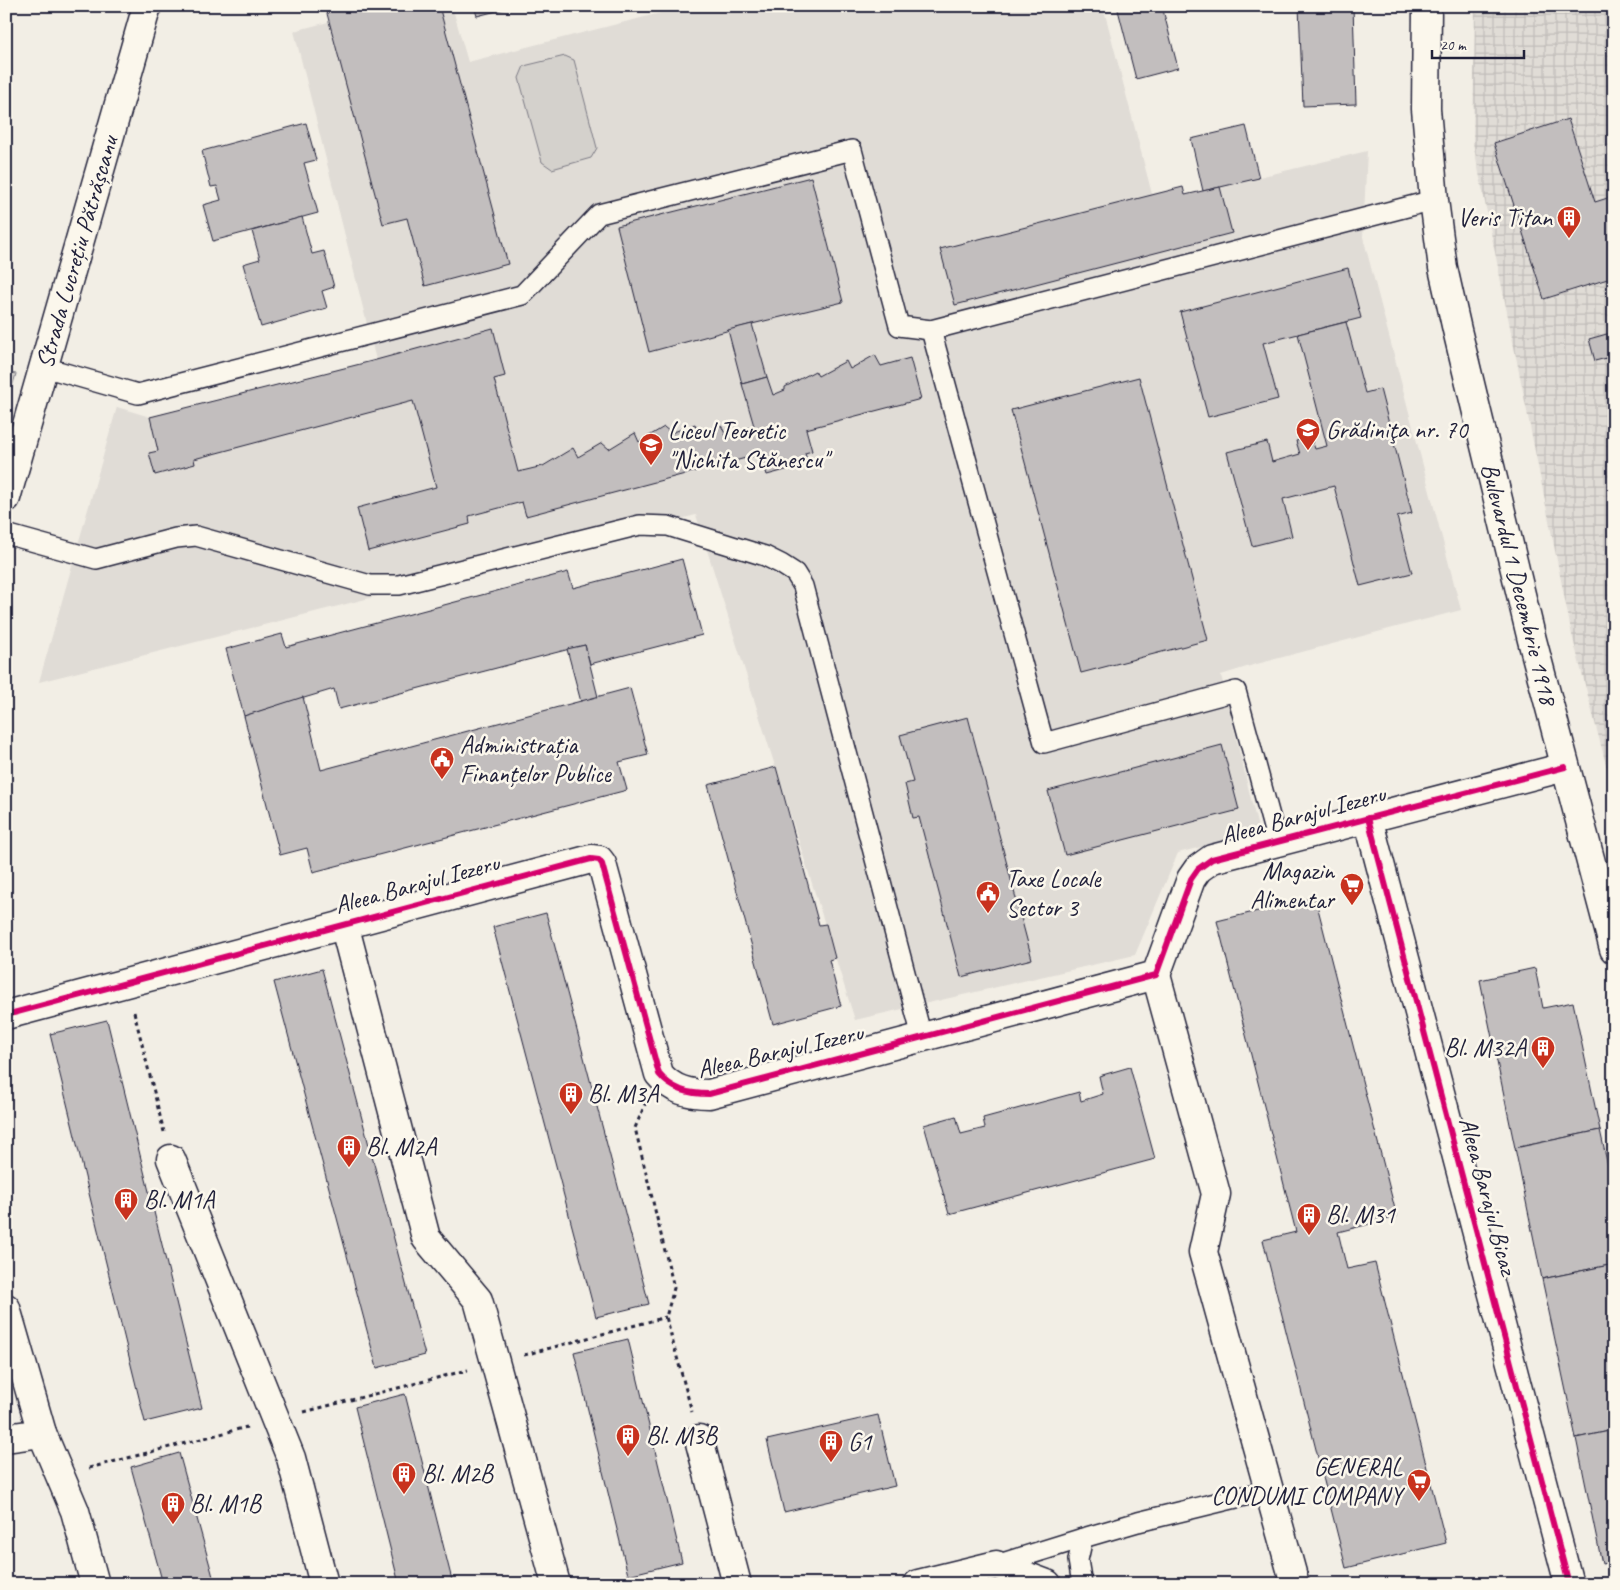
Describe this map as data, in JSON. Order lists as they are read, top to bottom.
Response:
{
  "streets": {
    "street": [
      "Strada Lucrețiu Pătrășcanu",
      "Bulevardul 1 Decembrie 1918",
      "Aleea Barajul Iezeru",
      "Aleea Barajul Bicaz"
    ]
  },
  "crossings": [
    ["Bulevardul 1 Decembrie 1918", "Aleea Barajul Iezeru"],
    ["Aleea Barajul Iezeru", "Aleea Barajul Bicaz"]
  ],
  "places": {
    "building": [
      "Veris Titan",
      "Bl. M32A",
      "Bl. M3A",
      "Bl. M2A",
      "Bl. M1A",
      "Bl. M31",
      "Bl. M3B",
      "G1",
      "Bl. M2B",
      "Bl. M1B"
    ],
    "school or university": ["Grădiniţa nr. 70", "Liceul Teoretic \"Nichita Stănescu\""],
    "public building": ["Administrația Finanțelor Publice", "Taxe Locale Sector 3"],
    "supermarket": ["Magazin Alimentar", "GENERAL CONDUMI COMPANY"]
  },
  "scale_bar": "20 m"
}
